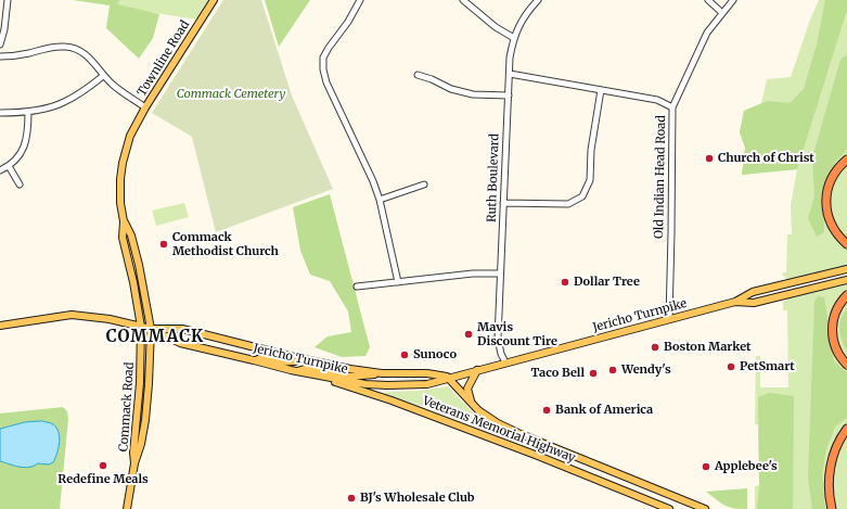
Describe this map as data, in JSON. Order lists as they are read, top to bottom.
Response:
{
  "streets": {
    "main road": [
      "Townline Road",
      "Jericho Turnpike",
      "Commack Road",
      "Veterans Memorial Highway"
    ],
    "street": ["Old Indian Head Road", "Ruth Boulevard"]
  },
  "crossings": [
    ["Townline Road", "Commack Road"],
    ["Old Indian Head Road", "Jericho Turnpike"],
    ["Ruth Boulevard", "Jericho Turnpike"],
    ["Jericho Turnpike", "Commack Road"],
    ["Jericho Turnpike", "Veterans Memorial Highway"]
  ],
  "districts": ["COMMACK"],
  "parks": ["Commack Cemetery"],
  "places": [
    "Church of Christ",
    "Commack Methodist Church",
    "Dollar Tree",
    "Mavis Discount Tire",
    "Boston Market",
    "Sunoco",
    "PetSmart",
    "Wendy's",
    "Taco Bell",
    "Bank of America",
    "Redefine Meals",
    "Applebee's",
    "BJ's Wholesale Club"
  ]
}
